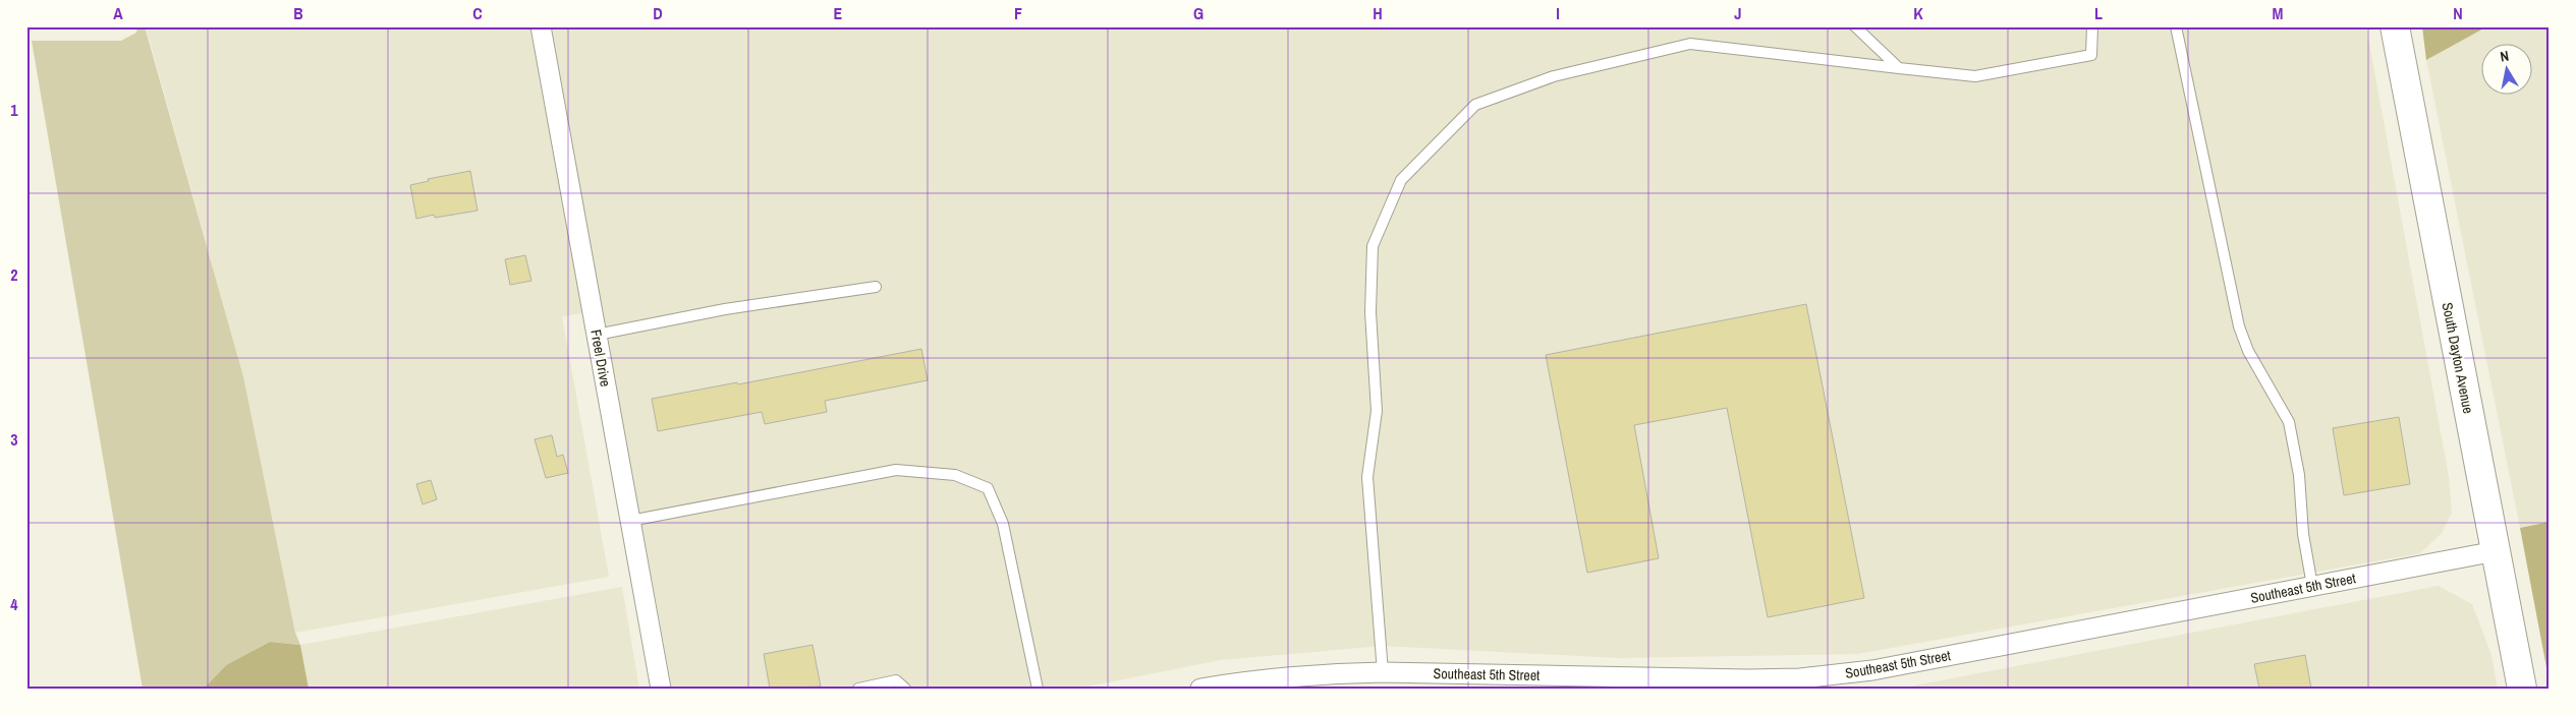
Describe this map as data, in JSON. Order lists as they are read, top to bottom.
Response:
{
  "streets": {
    "main road": ["South Dayton Avenue"],
    "street": ["Freel Drive", "Southeast 5th Street"]
  },
  "crossings": [
    ["South Dayton Avenue", "Southeast 5th Street"]
  ],
  "north": "top",
  "grid": {
    "columns": [
      "A",
      "B",
      "C",
      "D",
      "E",
      "F",
      "G",
      "H",
      "I",
      "J",
      "K",
      "L",
      "M",
      "N"
    ],
    "rows": [
      "1",
      "2",
      "3",
      "4"
    ]
  }
}
